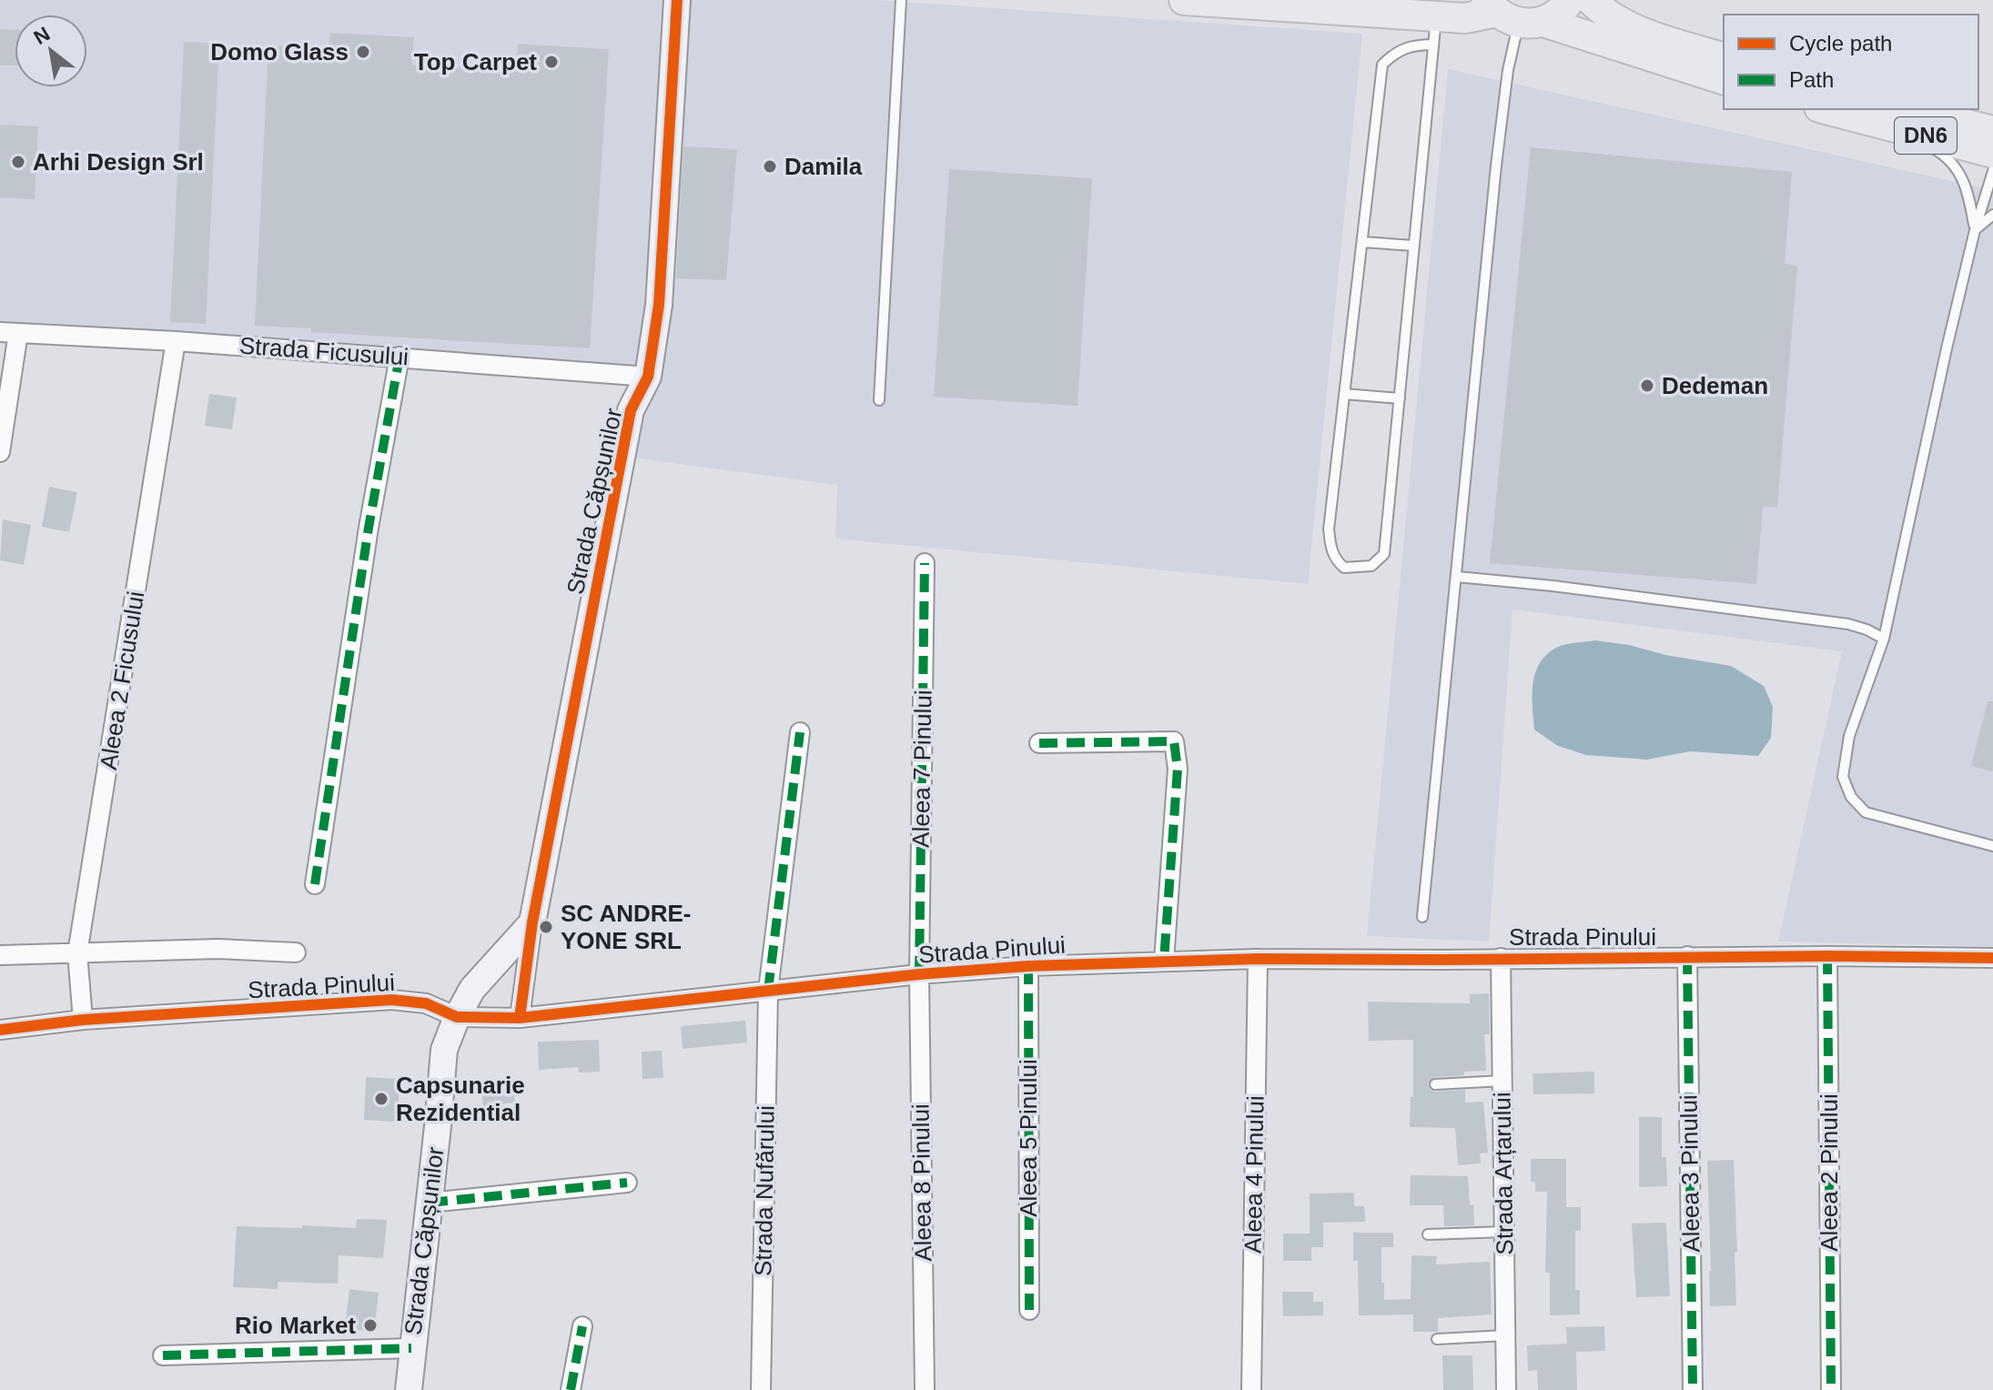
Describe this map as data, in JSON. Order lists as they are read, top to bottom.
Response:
{
  "streets": {
    "main road": ["DN6"],
    "street": [
      "Strada Ficusului",
      "Strada Căpșunilor",
      "Aleea 2 Ficusului",
      "Aleea 7 Pinului",
      "Strada Pinului",
      "Aleea 5 Pinului",
      "Aleea 2 Pinului",
      "Strada Arțarului",
      "Aleea 3 Pinului",
      "Aleea 4 Pinului",
      "Aleea 8 Pinului",
      "Strada Nufărului"
    ]
  },
  "crossings": [
    ["Strada Ficusului", "Strada Căpșunilor"],
    ["Strada Ficusului", "Aleea 2 Ficusului"],
    ["Strada Căpșunilor", "Strada Pinului"],
    ["Aleea 2 Ficusului", "Strada Pinului"],
    ["Aleea 7 Pinului", "Strada Pinului"],
    ["Aleea 7 Pinului", "Aleea 8 Pinului"],
    ["Strada Pinului", "Aleea 5 Pinului"],
    ["Strada Pinului", "Aleea 2 Pinului"],
    ["Strada Pinului", "Strada Arțarului"],
    ["Strada Pinului", "Aleea 3 Pinului"],
    ["Strada Pinului", "Aleea 4 Pinului"],
    ["Strada Pinului", "Aleea 8 Pinului"],
    ["Strada Pinului", "Strada Nufărului"]
  ],
  "places": [
    "Domo Glass",
    "Top Carpet",
    "Arhi Design Srl",
    "Damila",
    "Dedeman",
    "SC ANDRE- YONE SRL",
    "Capsunarie Rezidential",
    "Rio Market"
  ],
  "legend": ["Cycle path", "Path"],
  "north": "top left"
}
